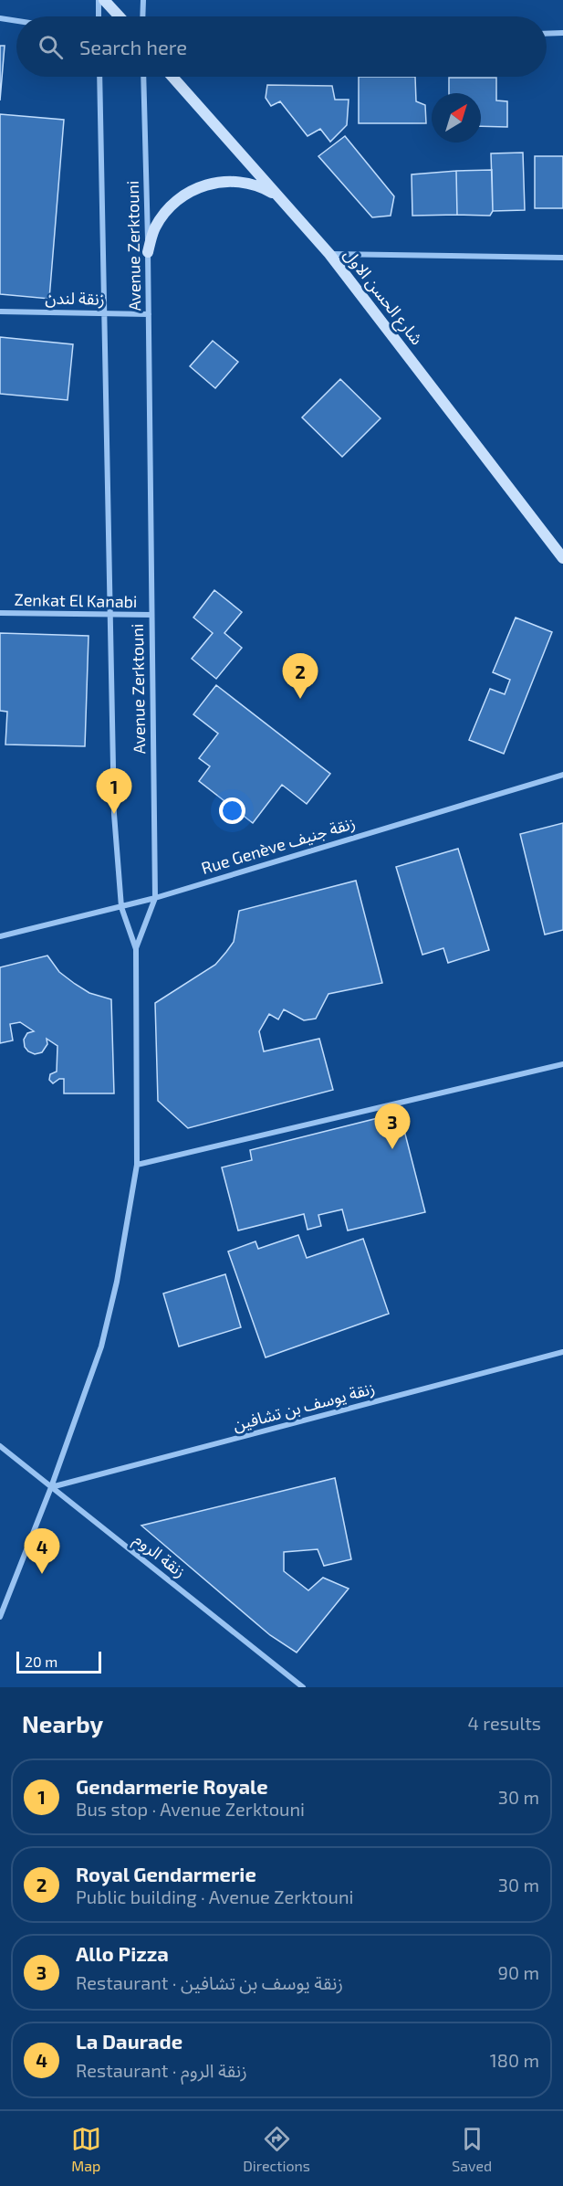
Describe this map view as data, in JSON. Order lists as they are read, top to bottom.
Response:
{
  "streets": {
    "street": [
      "Avenue Zerktouni",
      "شارع الحسن الاول",
      "زنقة لندن",
      "Zenkat El Kanabi",
      "Rue Genève زنقة جنيف",
      "زنقة يوسف بن تشافين",
      "زنقة الروم"
    ]
  },
  "crossings": [
    ["Avenue Zerktouni", "زنقة لندن"],
    ["Avenue Zerktouni", "Zenkat El Kanabi"],
    ["Avenue Zerktouni", "Rue Genève زنقة جنيف"],
    ["زنقة يوسف بن تشافين", "زنقة الروم"]
  ],
  "scale_bar": "20 m",
  "north": "top right",
  "page": {
    "search": "Search here",
    "pins": [
      "2",
      "1",
      "3",
      "4"
    ],
    "scale": "20 m",
    "heading": ["Nearby", "4 results"],
    "list": [
      {
        "mark": "1",
        "name": "Gendarmerie Royale",
        "note": "Bus stop · Avenue Zerktouni",
        "value": "30 m"
      },
      {
        "mark": "2",
        "name": "Royal Gendarmerie",
        "note": "Public building · Avenue Zerktouni",
        "value": "30 m"
      },
      {
        "mark": "3",
        "name": "Allo Pizza",
        "note": "Restaurant · زنقة يوسف بن تشافين",
        "value": "90 m"
      },
      {
        "mark": "4",
        "name": "La Daurade",
        "note": "Restaurant · زنقة الروم",
        "value": "180 m"
      }
    ],
    "nav": ["Map", "Directions", "Saved"]
  }
}
